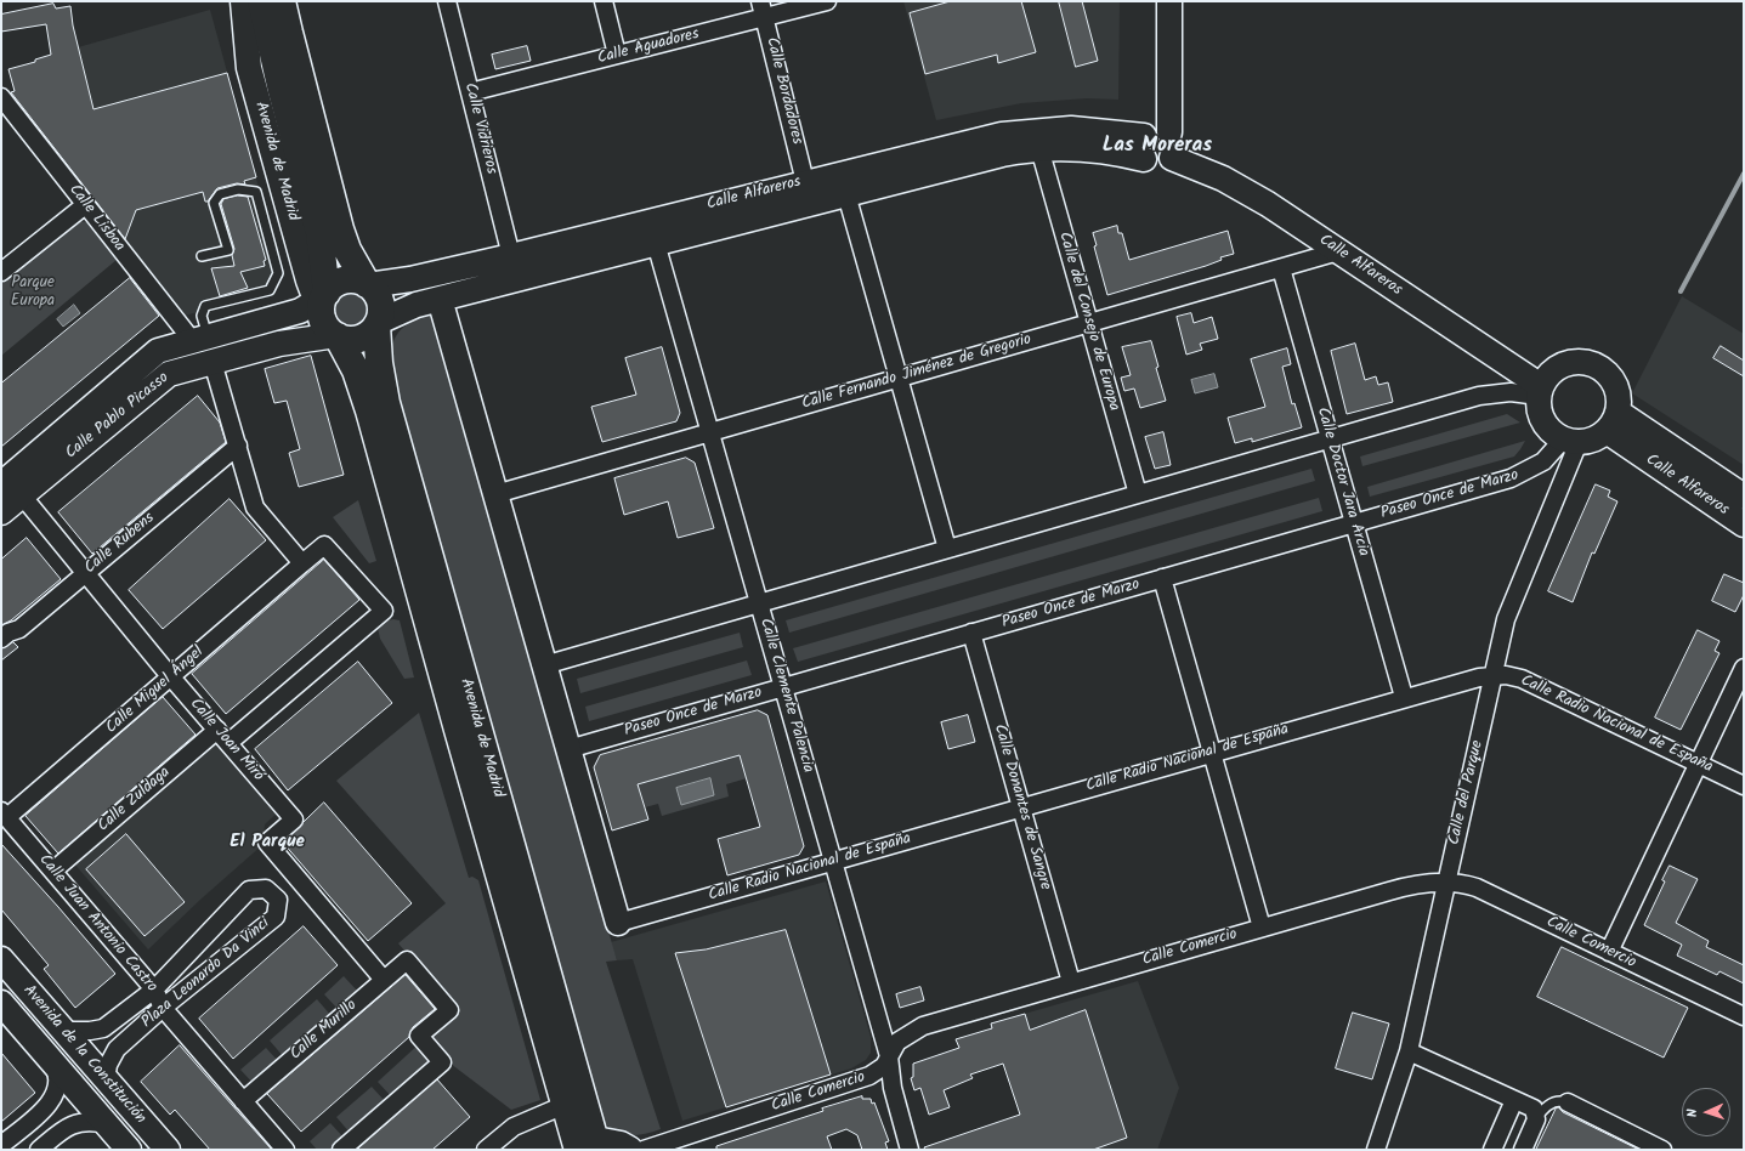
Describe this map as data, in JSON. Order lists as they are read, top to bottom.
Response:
{
  "streets": {
    "main road": ["Avenida de Madrid"],
    "street": [
      "Calle Aguadores",
      "Calle Bordadores",
      "Calle Vidrieros",
      "Calle Alfareros",
      "Calle Lisboa",
      "Calle del Consejo de Europa",
      "Calle Fernando Jiménez de Gregorio",
      "Calle Pablo Picasso",
      "Calle Doctor Jara Arcia",
      "Paseo Once de Marzo",
      "Calle Rubens",
      "Calle Miguel Ángel",
      "Calle Clemente Palencia",
      "Calle Radio Nacional de España",
      "Calle Joan Miró",
      "Calle del Parque",
      "Calle Zuldaga",
      "Calle Donantes de Sangre",
      "Calle Juan Antonio Castro",
      "Calle Comercio",
      "Plaza Leonardo Da Vinci",
      "Calle Murillo",
      "Avenida de la Constitución"
    ]
  },
  "crossings": [
    ["Calle Aguadores", "Calle Bordadores"],
    ["Calle Aguadores", "Calle Vidrieros"],
    ["Calle Bordadores", "Calle Alfareros"],
    ["Calle Vidrieros", "Calle Alfareros"],
    ["Avenida de Madrid", "Calle Alfareros"],
    ["Avenida de Madrid", "Calle Pablo Picasso"],
    ["Calle Alfareros", "Calle del Consejo de Europa"],
    ["Calle Alfareros", "Calle Fernando Jiménez de Gregorio"],
    ["Calle Alfareros", "Calle Pablo Picasso"],
    ["Calle Alfareros", "Paseo Once de Marzo"],
    ["Calle Alfareros", "Calle Clemente Palencia"],
    ["Calle Alfareros", "Calle del Parque"],
    ["Calle Lisboa", "Calle Pablo Picasso"],
    ["Calle del Consejo de Europa", "Calle Fernando Jiménez de Gregorio"],
    ["Calle Fernando Jiménez de Gregorio", "Calle Doctor Jara Arcia"],
    ["Calle Fernando Jiménez de Gregorio", "Calle Clemente Palencia"],
    ["Calle Pablo Picasso", "Calle Joan Miró"],
    ["Calle Doctor Jara Arcia", "Paseo Once de Marzo"],
    ["Calle Doctor Jara Arcia", "Calle Radio Nacional de España"],
    ["Paseo Once de Marzo", "Calle Clemente Palencia"],
    ["Paseo Once de Marzo", "Calle del Parque"],
    ["Paseo Once de Marzo", "Calle Donantes de Sangre"],
    ["Calle Rubens", "Calle Joan Miró"],
    ["Calle Miguel Ángel", "Calle Joan Miró"],
    ["Calle Miguel Ángel", "Calle Zuldaga"],
    ["Calle Miguel Ángel", "Calle Juan Antonio Castro"],
    ["Calle Clemente Palencia", "Calle Radio Nacional de España"],
    ["Calle Clemente Palencia", "Calle Comercio"],
    ["Calle Radio Nacional de España", "Calle del Parque"],
    ["Calle Radio Nacional de España", "Calle Donantes de Sangre"],
    ["Calle Joan Miró", "Calle Zuldaga"],
    ["Calle Joan Miró", "Calle Murillo"],
    ["Calle del Parque", "Calle Comercio"],
    ["Calle Zuldaga", "Calle Juan Antonio Castro"],
    ["Calle Donantes de Sangre", "Calle Comercio"],
    ["Calle Juan Antonio Castro", "Plaza Leonardo Da Vinci"],
    ["Calle Juan Antonio Castro", "Calle Murillo"],
    ["Plaza Leonardo Da Vinci", "Avenida de la Constitución"]
  ],
  "districts": ["Las Moreras", "El Parque"],
  "parks": ["Parque Europa"],
  "north": "left"
}
